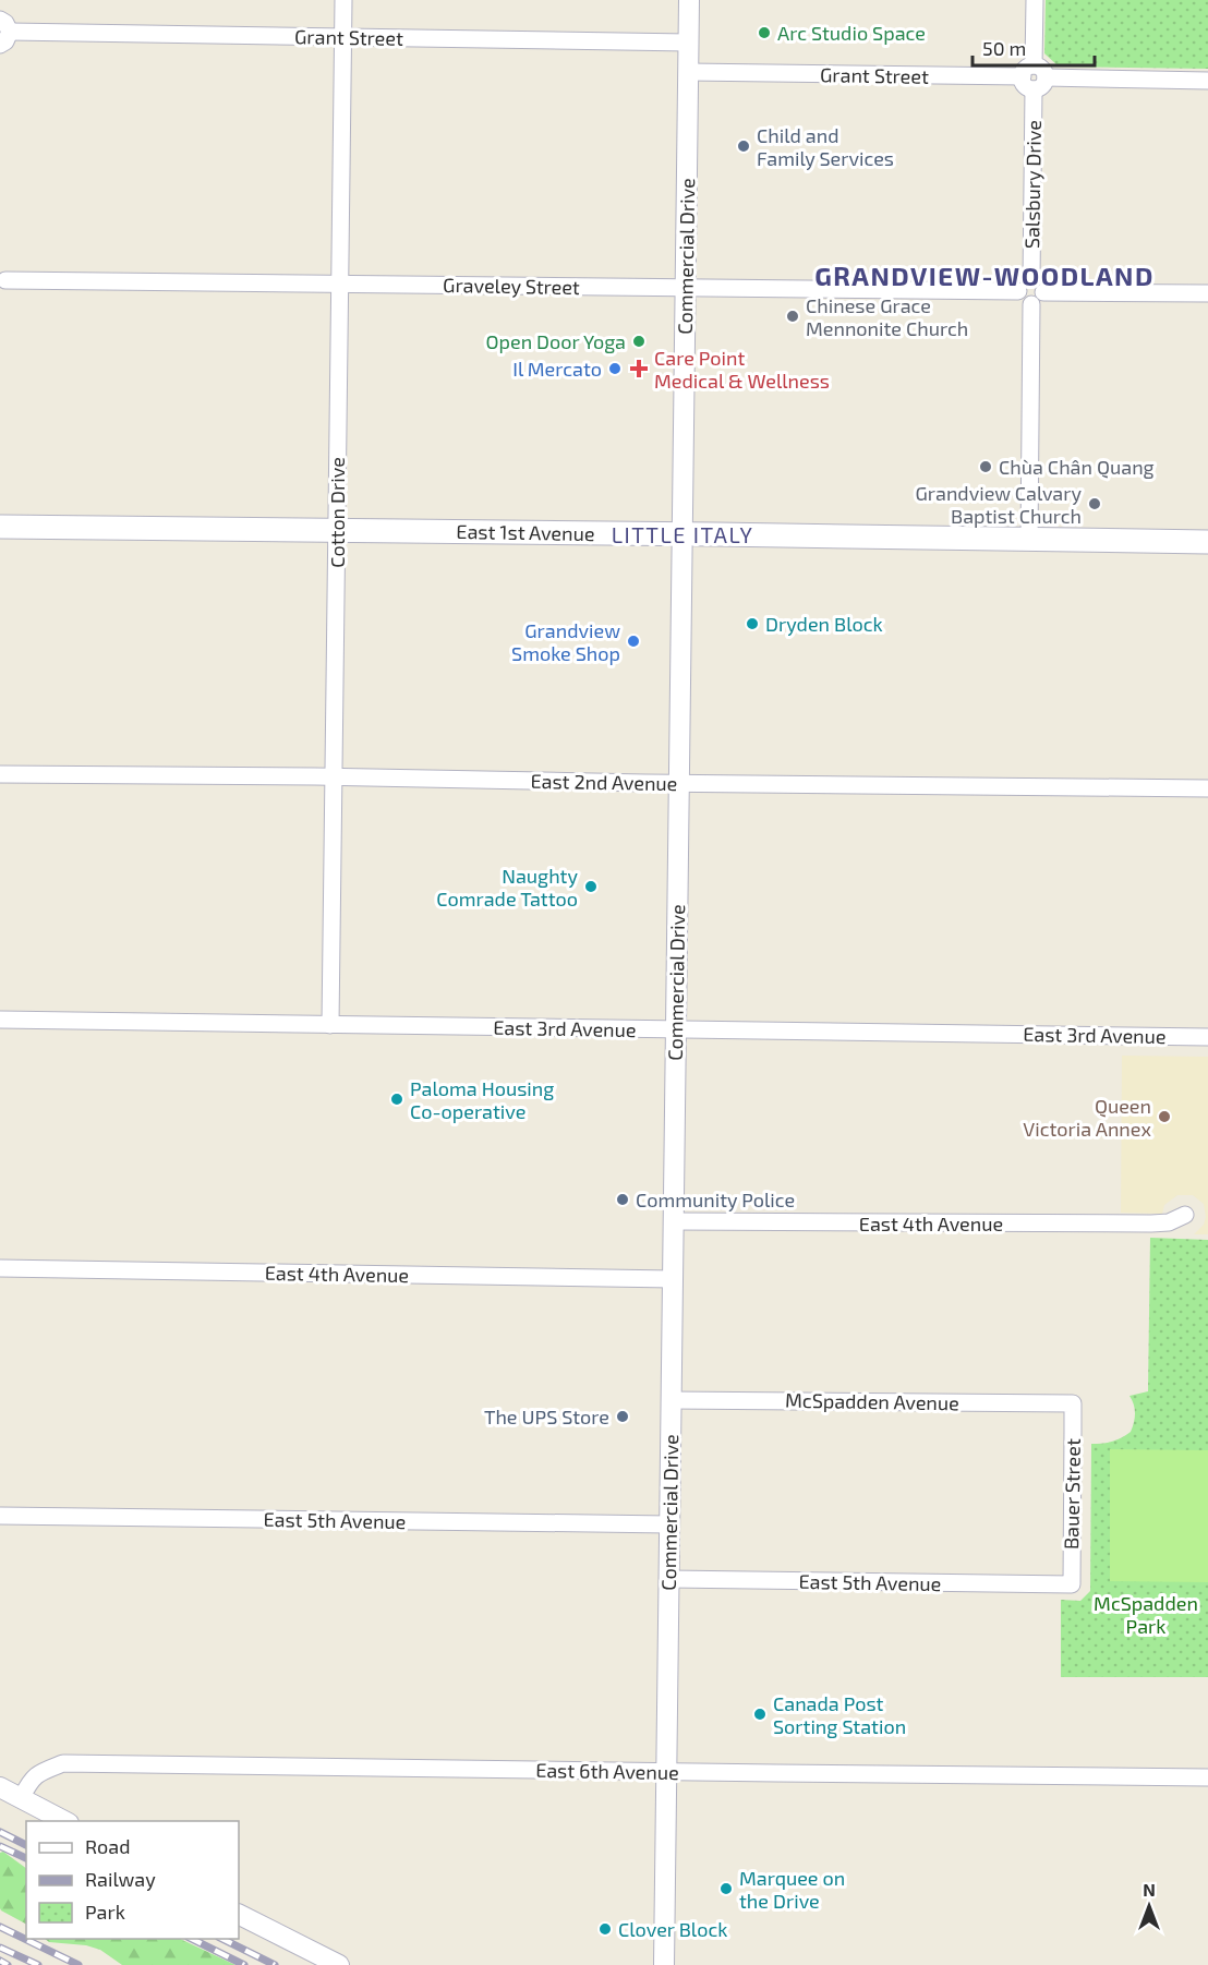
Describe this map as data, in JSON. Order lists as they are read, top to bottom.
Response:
{
  "streets": {
    "main road": ["East 1st Avenue"],
    "street": [
      "Grant Street",
      "Salsbury Drive",
      "Commercial Drive",
      "Graveley Street",
      "Cotton Drive",
      "East 2nd Avenue",
      "East 3rd Avenue",
      "East 4th Avenue",
      "McSpadden Avenue",
      "Bauer Street",
      "East 5th Avenue",
      "East 6th Avenue"
    ]
  },
  "crossings": [
    ["Grant Street", "Salsbury Drive"],
    ["Grant Street", "Commercial Drive"],
    ["Grant Street", "Cotton Drive"],
    ["Salsbury Drive", "Graveley Street"],
    ["Commercial Drive", "Graveley Street"],
    ["Commercial Drive", "East 1st Avenue"],
    ["Commercial Drive", "East 2nd Avenue"],
    ["Commercial Drive", "East 3rd Avenue"],
    ["Commercial Drive", "East 4th Avenue"],
    ["Commercial Drive", "McSpadden Avenue"],
    ["Commercial Drive", "East 5th Avenue"],
    ["Commercial Drive", "East 6th Avenue"],
    ["Graveley Street", "Cotton Drive"],
    ["Cotton Drive", "East 1st Avenue"],
    ["Cotton Drive", "East 2nd Avenue"],
    ["Cotton Drive", "East 3rd Avenue"],
    ["McSpadden Avenue", "Bauer Street"],
    ["Bauer Street", "East 5th Avenue"]
  ],
  "districts": ["GRANDVIEW-WOODLAND", "LITTLE ITALY"],
  "parks": ["McSpadden Park"],
  "places": {
    "other": [
      "Arc Studio Space",
      "Child and Family Services",
      "Chinese Grace Mennonite Church",
      "Open Door Yoga",
      "Il Mercato",
      "Chùa Chân Quang",
      "Grandview Calvary Baptist Church",
      "Dryden Block",
      "Grandview Smoke Shop",
      "Naughty Comrade Tattoo",
      "Paloma Housing Co-operative",
      "Queen Victoria Annex",
      "Community Police",
      "The UPS Store",
      "Canada Post Sorting Station",
      "Marquee on the Drive",
      "Clover Block"
    ],
    "health": ["Care Point Medical & Wellness"]
  },
  "legend": ["Road", "Railway", "Park"],
  "scale_bar": "50 m",
  "north": "top"
}
